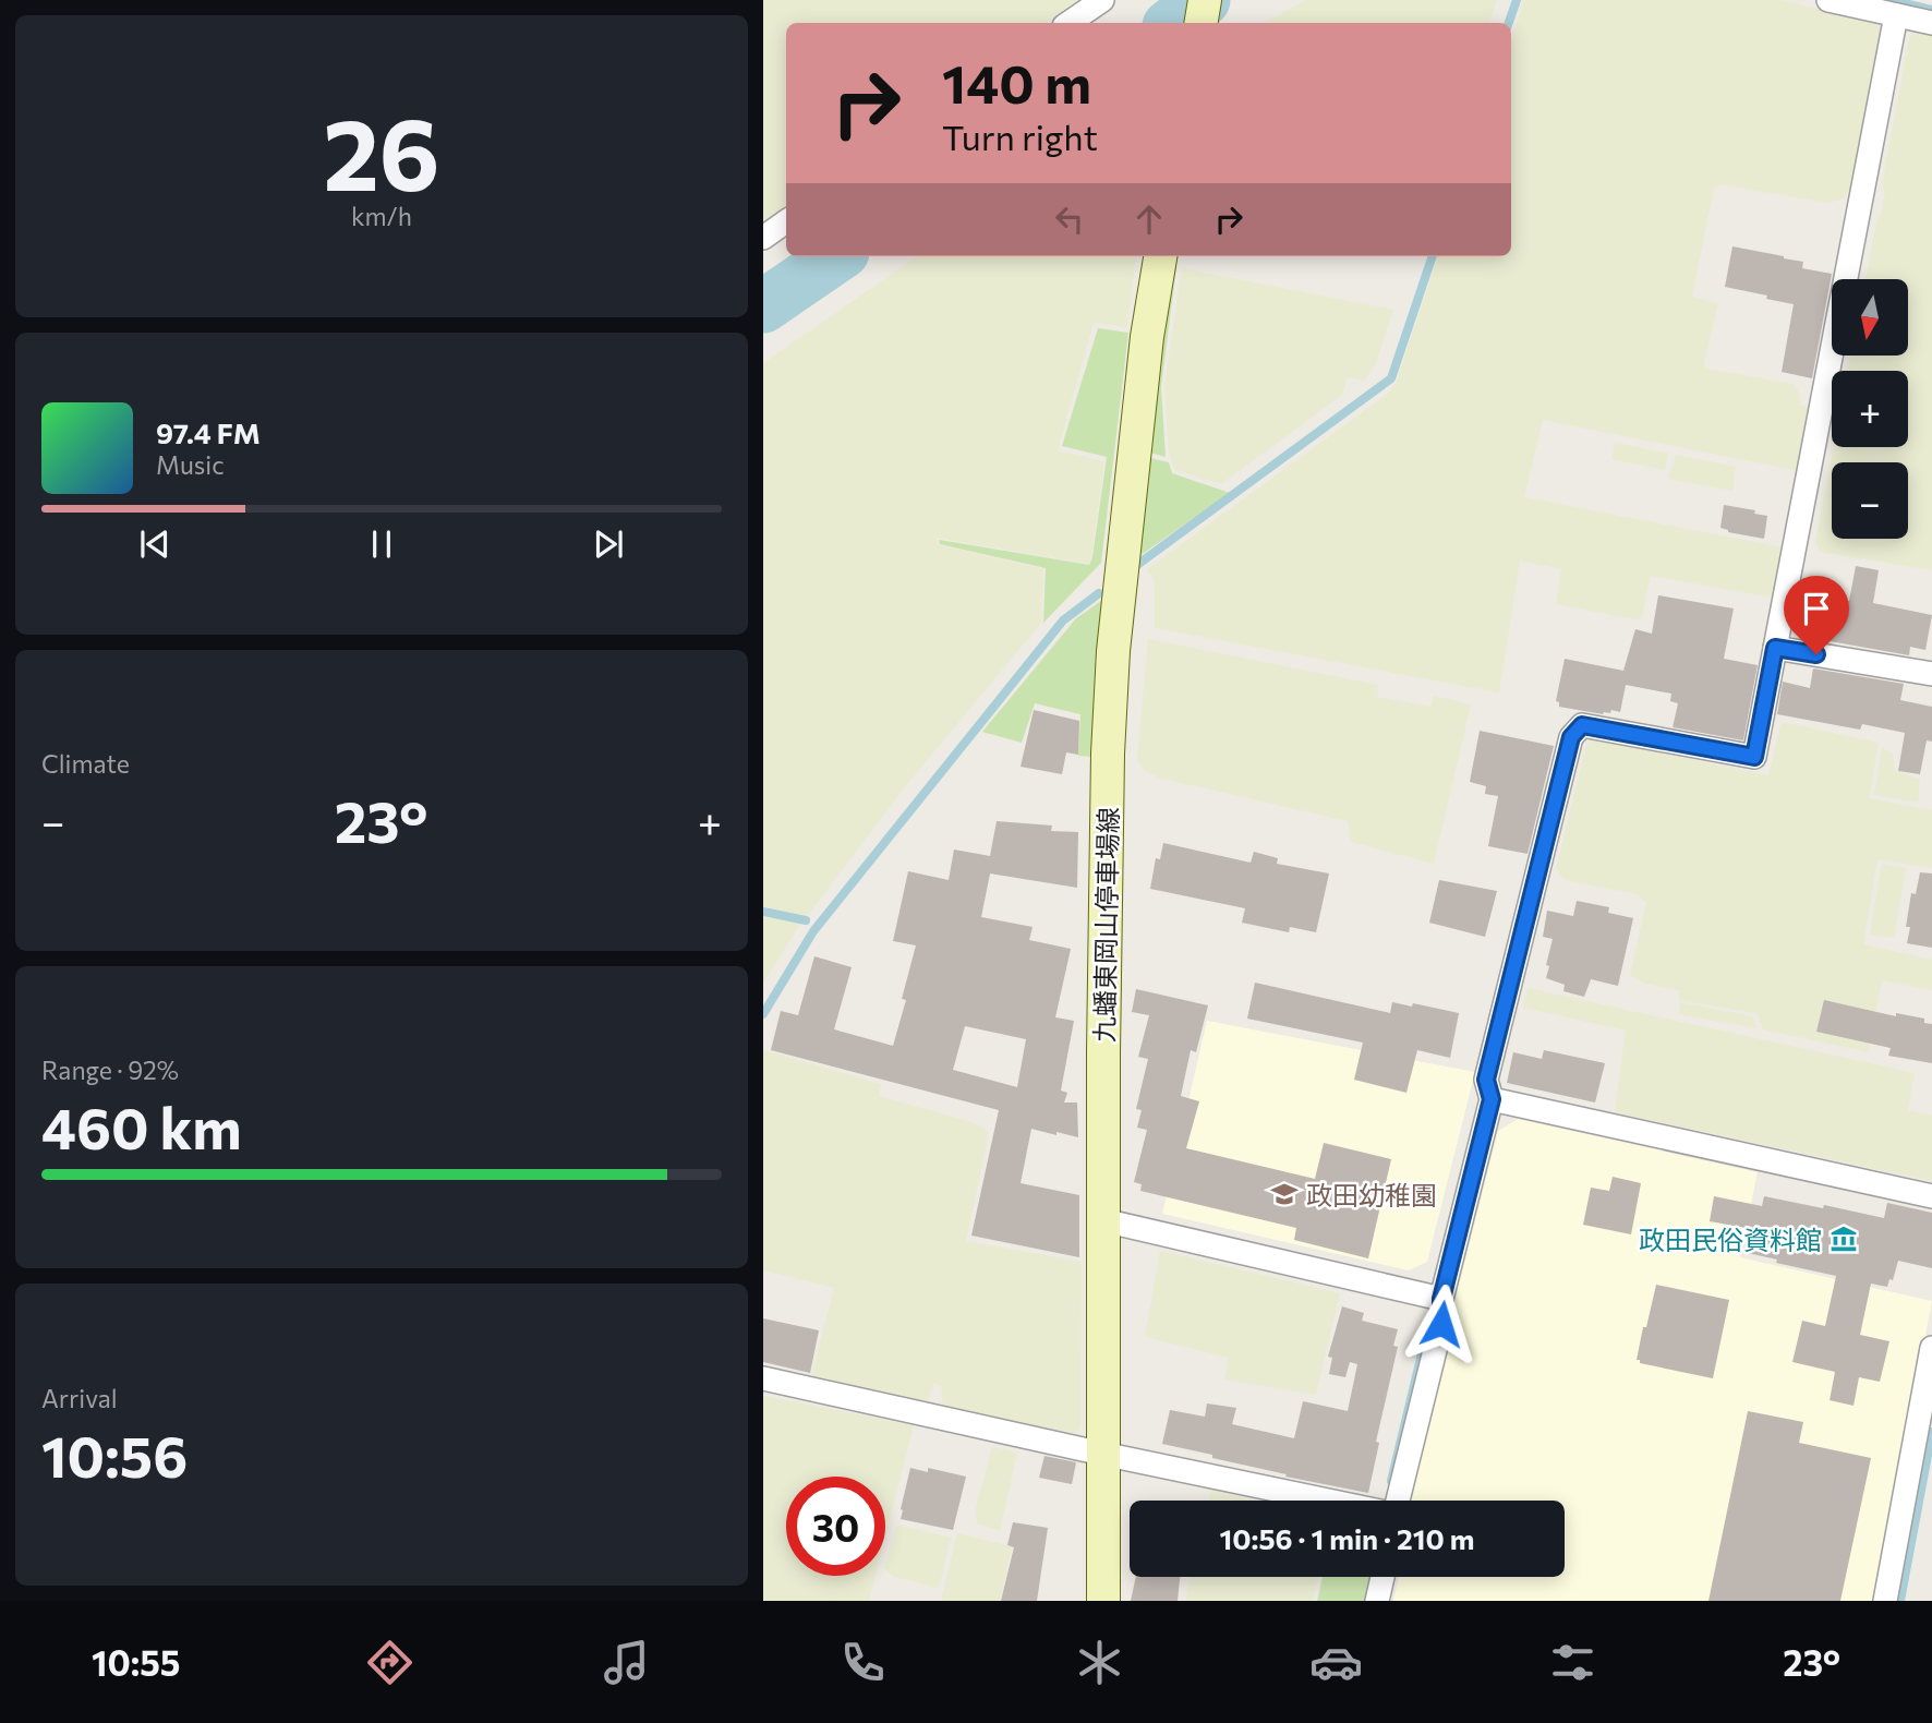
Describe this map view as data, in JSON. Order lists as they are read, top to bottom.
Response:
{
  "streets": {
    "main road": ["九蟠東岡山停車場線"]
  },
  "places": {
    "school or university": ["政田幼稚園"],
    "museum": ["政田民俗資料館"]
  },
  "north": "bottom",
  "page": {
    "tile": [
      ["26", "km/h"],
      "Climate",
      ["Range · 92%", "460 km"],
      ["Arrival", "10:56"]
    ],
    "turn": ["140 m", "Turn right"],
    "map_buttons": ["+", "−"],
    "song": ["97.4 FM", "Music"],
    "heat": ["−", "23°", "+"],
    "limit": "30",
    "trip": "10:56 · 1 min · 210 m",
    "tabs": ["10:55", "23°"]
  }
}
